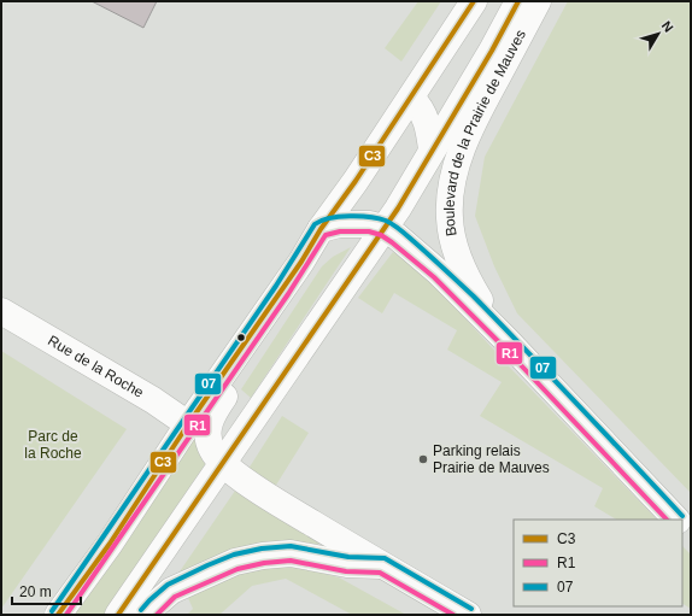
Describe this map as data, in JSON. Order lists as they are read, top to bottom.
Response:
{
  "streets": {
    "main road": ["Boulevard de la Prairie de Mauves", "Rue de la Roche"]
  },
  "parks": ["Parc de la Roche"],
  "places": ["Parking relais Prairie de Mauves"],
  "lines": ["transit line C3", "transit line 07", "transit line R1"],
  "legend": ["C3", "R1", "07"],
  "scale_bar": "20 m",
  "north": "top right"
}
